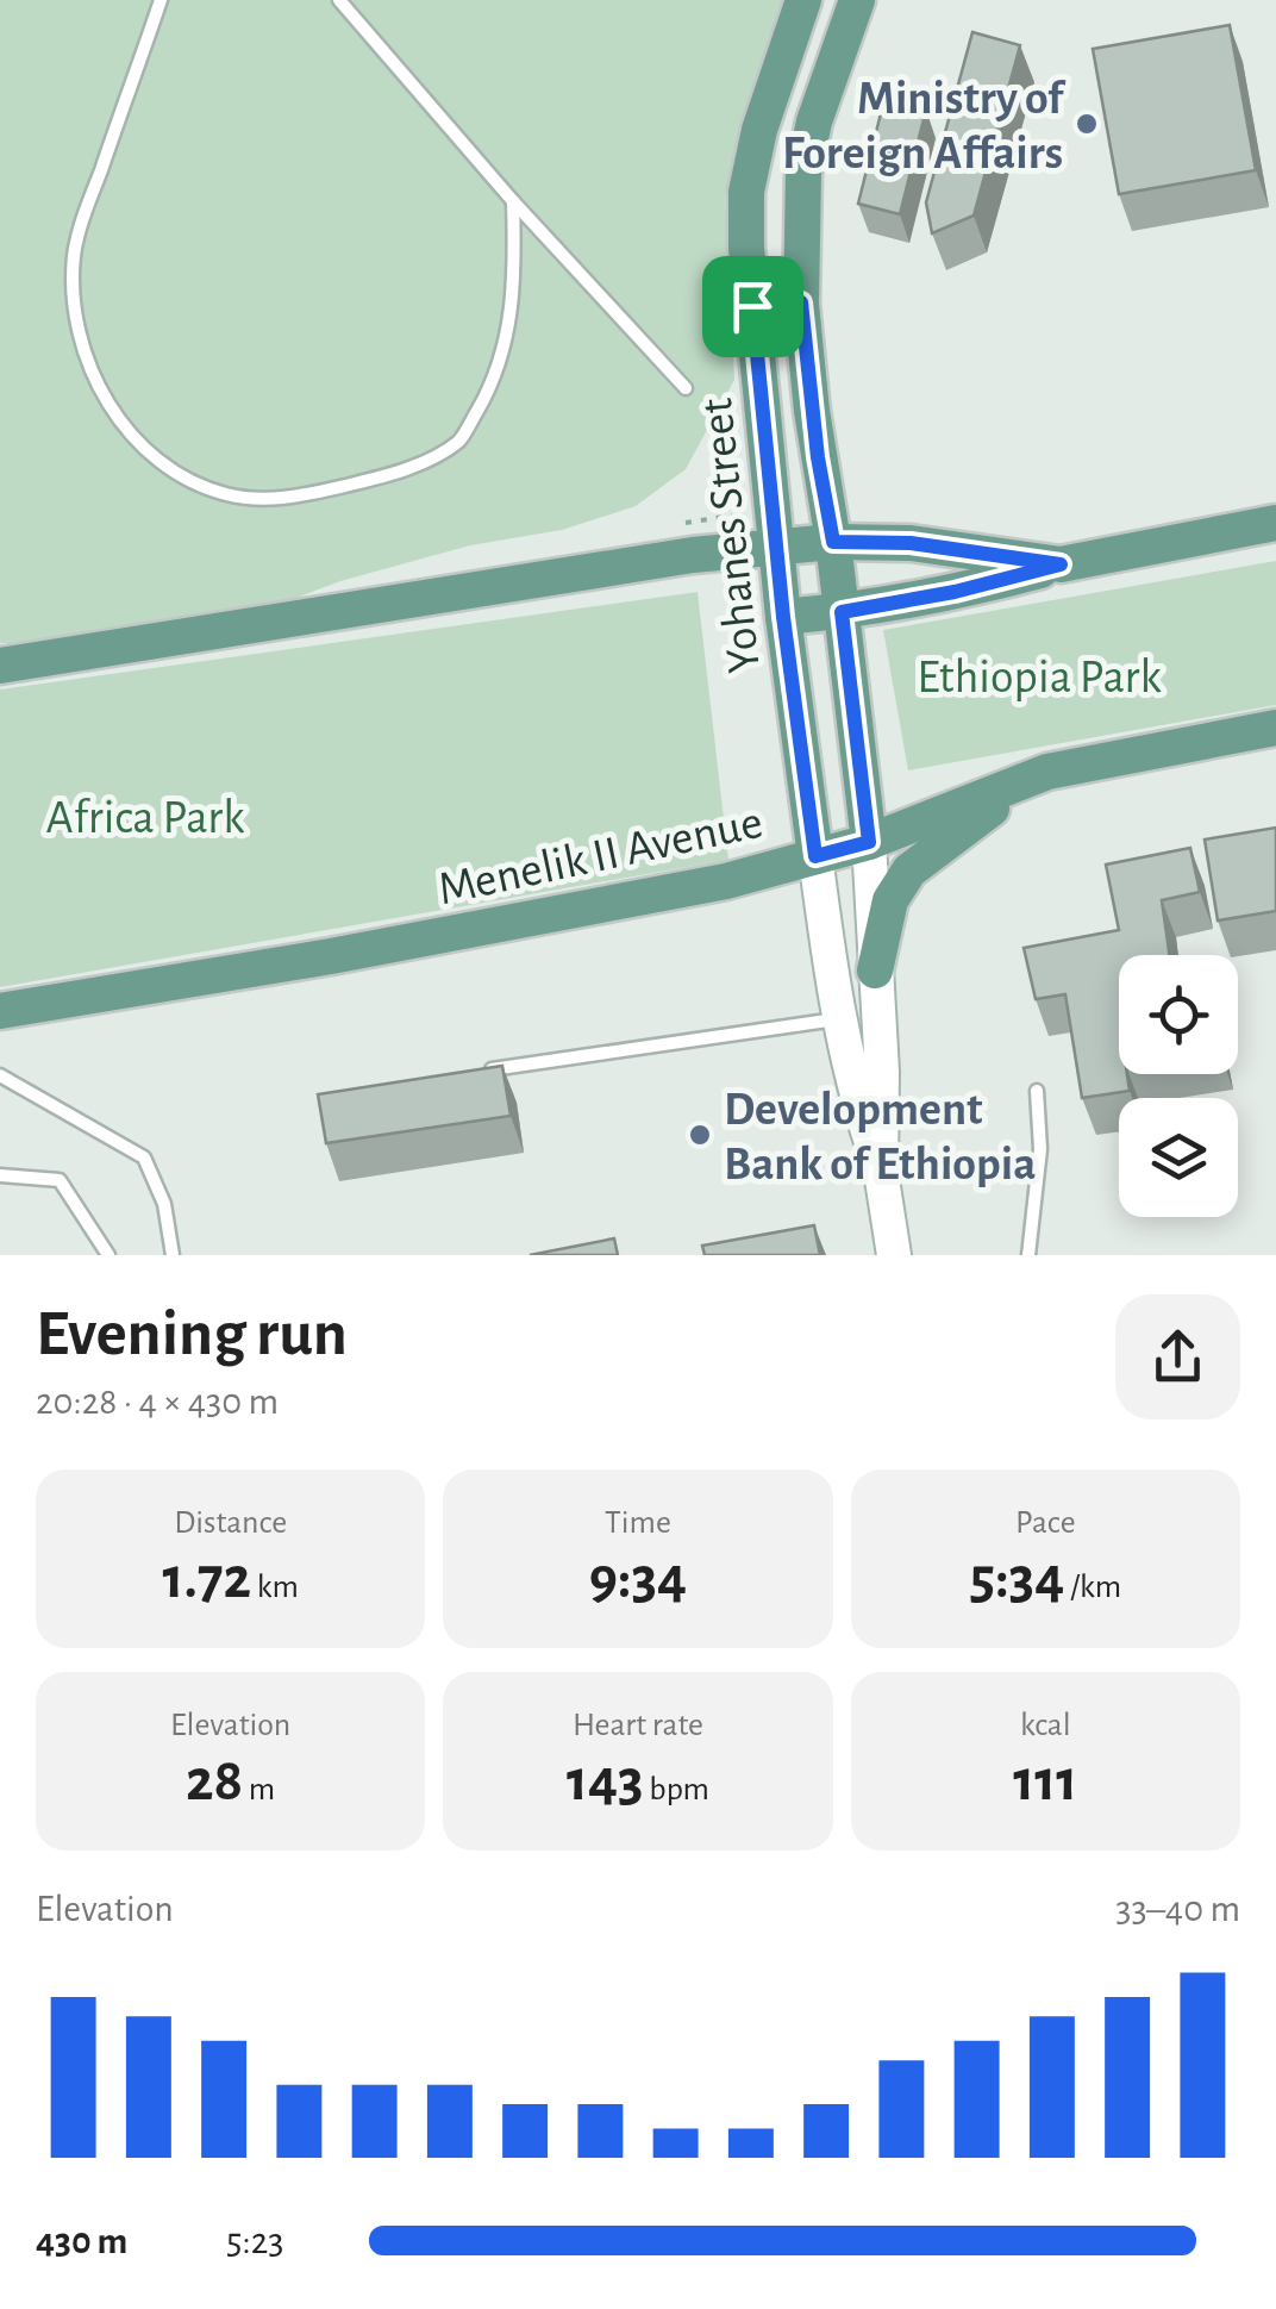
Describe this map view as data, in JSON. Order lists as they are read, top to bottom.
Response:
{
  "streets": {
    "main road": ["Yohanes Street", "Menelik II Avenue"]
  },
  "crossings": [
    ["Yohanes Street", "Menelik II Avenue"]
  ],
  "parks": ["Ethiopia Park", "Africa Park"],
  "places": ["Ministry of Foreign Affairs", "Development Bank of Ethiopia"],
  "page": {
    "heading": ["Evening run", "20:28 · 4 × 430 m"],
    "stats": [
      ["Distance", "1.72 km"],
      ["Time", "9:34"],
      ["Pace", "5:34 /km"],
      ["Elevation", "28 m"],
      ["Heart rate", "143 bpm"],
      ["kcal", "111"]
    ],
    "chart": ["Elevation", "33–40 m"],
    "list": [
      {
        "name": "430 m",
        "note": "5:23"
      }
    ]
  }
}
